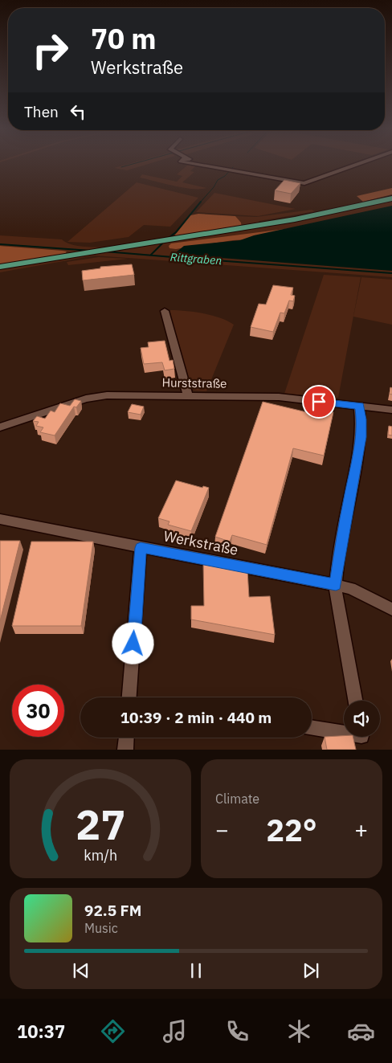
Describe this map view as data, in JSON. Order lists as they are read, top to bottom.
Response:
{
  "streets": {
    "street": ["Hurststraße", "Werkstraße"]
  },
  "water": ["Rittgraben"],
  "page": {
    "turn": ["70 m", "Werkstraße"],
    "then": "Then",
    "limit": "30",
    "trip": "10:39 · 2 min · 440 m",
    "tile": "Climate",
    "heat": ["−", "22°", "+"],
    "song": ["92.5 FM", "Music"],
    "tabs": "10:37",
    "gauge": ["27", "km/h"]
  }
}
